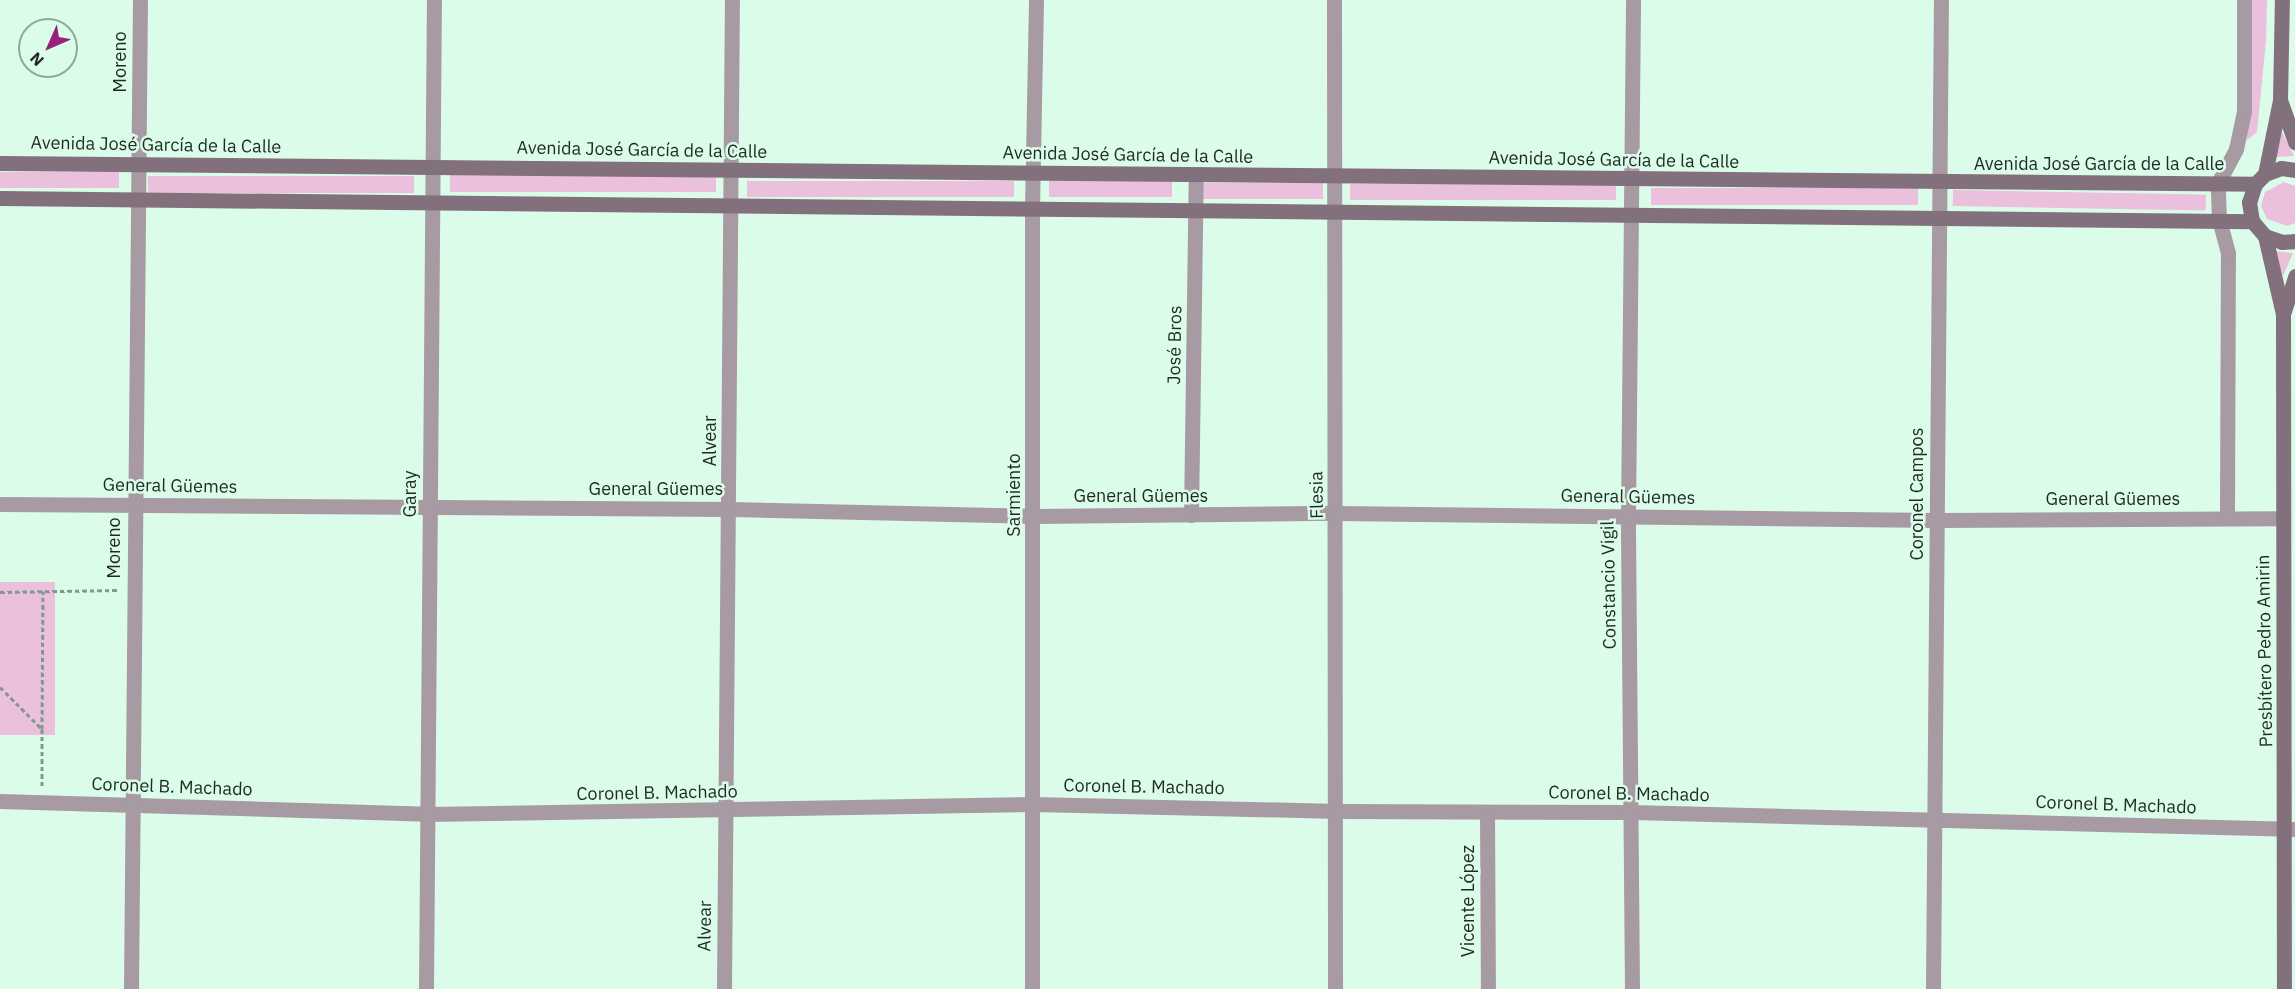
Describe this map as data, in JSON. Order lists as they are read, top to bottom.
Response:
{
  "streets": {
    "main road": ["Avenida José García de la Calle", "Presbítero Pedro Amirin"],
    "street": [
      "Moreno",
      "José Bros",
      "Alvear",
      "General Güemes",
      "Garay",
      "Coronel Campos",
      "Sarmiento",
      "Flesia",
      "Constancio Vigil",
      "Coronel B. Machado",
      "Vicente López"
    ]
  },
  "crossings": [
    ["Moreno", "Avenida José García de la Calle"],
    ["Moreno", "General Güemes"],
    ["Moreno", "Coronel B. Machado"],
    ["Avenida José García de la Calle", "José Bros"],
    ["Avenida José García de la Calle", "Alvear"],
    ["Avenida José García de la Calle", "Garay"],
    ["Avenida José García de la Calle", "Coronel Campos"],
    ["Avenida José García de la Calle", "Sarmiento"],
    ["Avenida José García de la Calle", "Flesia"],
    ["Avenida José García de la Calle", "Constancio Vigil"],
    ["José Bros", "General Güemes"],
    ["Alvear", "General Güemes"],
    ["Alvear", "Coronel B. Machado"],
    ["General Güemes", "Garay"],
    ["General Güemes", "Coronel Campos"],
    ["General Güemes", "Sarmiento"],
    ["General Güemes", "Flesia"],
    ["General Güemes", "Constancio Vigil"],
    ["General Güemes", "Presbítero Pedro Amirin"],
    ["Garay", "Coronel B. Machado"],
    ["Coronel Campos", "Coronel B. Machado"],
    ["Sarmiento", "Coronel B. Machado"],
    ["Flesia", "Coronel B. Machado"],
    ["Constancio Vigil", "Coronel B. Machado"],
    ["Presbítero Pedro Amirin", "Coronel B. Machado"],
    ["Coronel B. Machado", "Vicente López"]
  ],
  "north": "bottom left"
}
